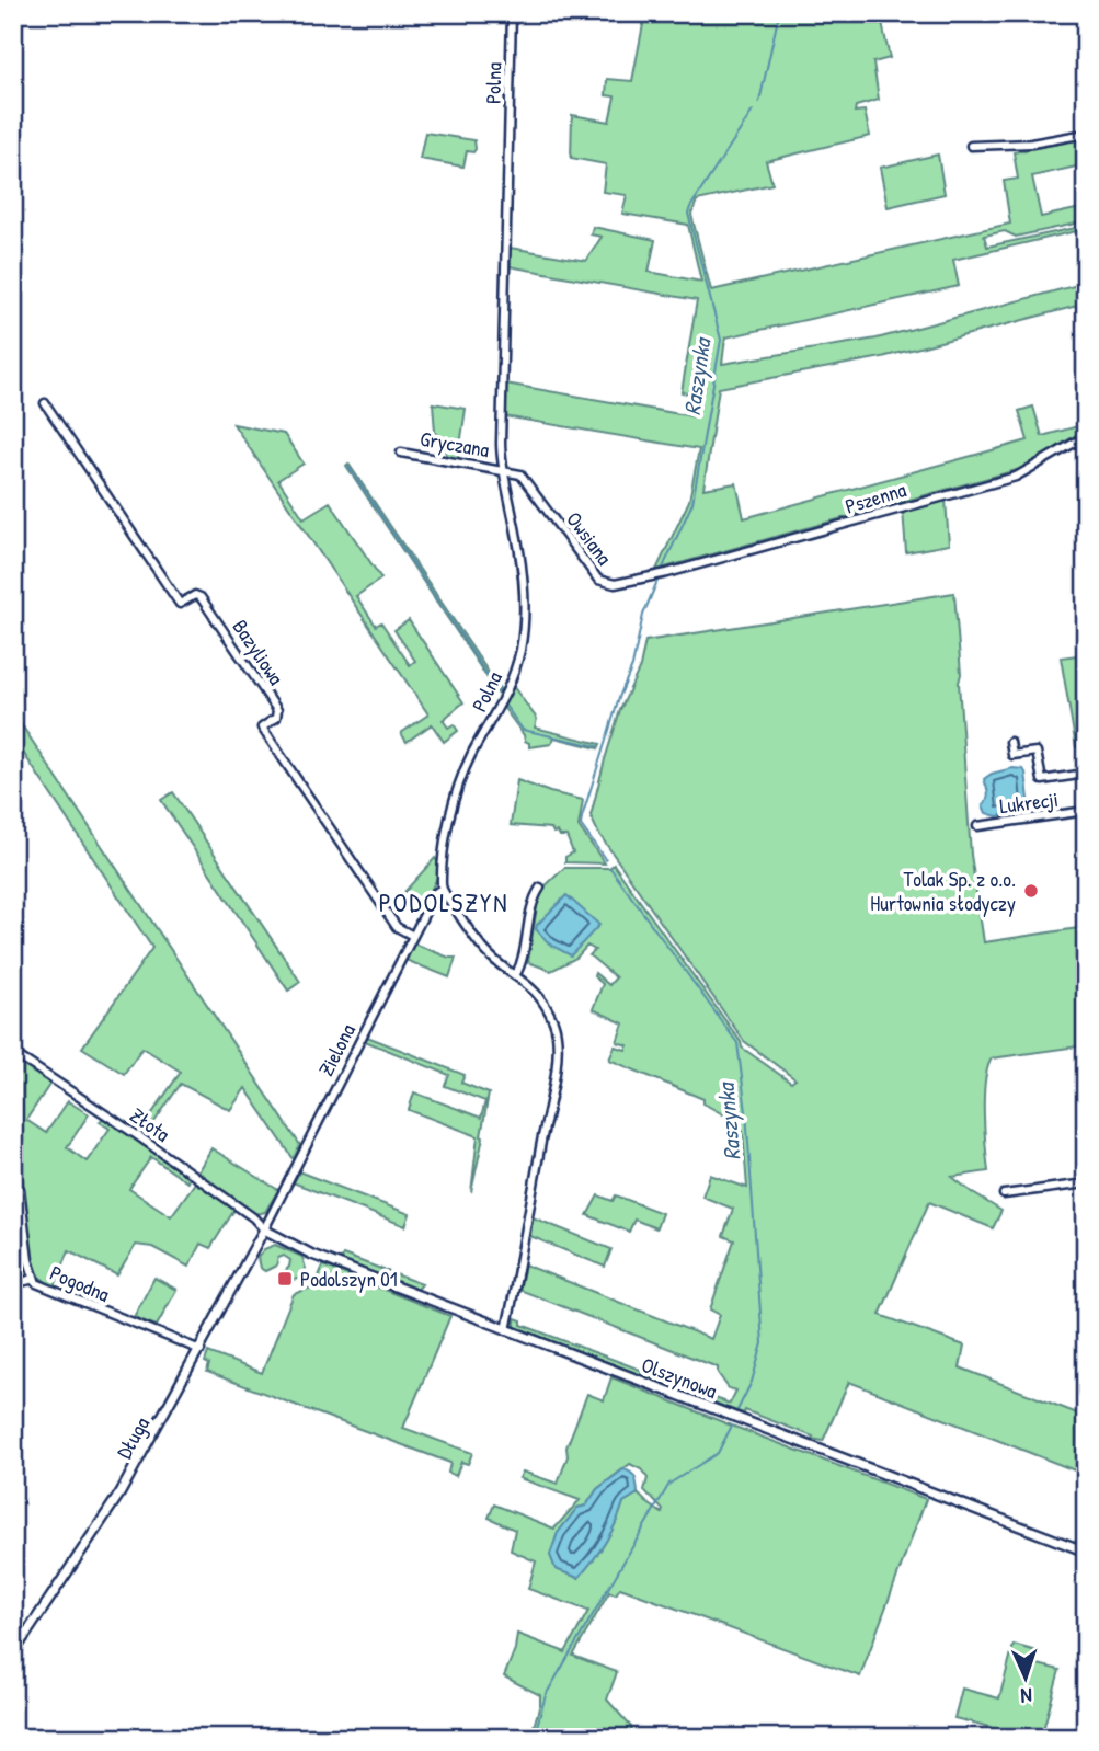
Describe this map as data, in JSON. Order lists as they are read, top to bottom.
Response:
{
  "streets": {
    "street": [
      "Polna",
      "Gryczana",
      "Pszenna",
      "Owsiana",
      "Bazyliowa",
      "Lukrecji",
      "Zielona",
      "Złota",
      "Pogodna",
      "Olszynowa",
      "Długa"
    ]
  },
  "crossings": [
    ["Polna", "Gryczana"],
    ["Polna", "Owsiana"],
    ["Polna", "Zielona"],
    ["Gryczana", "Owsiana"],
    ["Pszenna", "Owsiana"],
    ["Bazyliowa", "Zielona"],
    ["Zielona", "Złota"],
    ["Zielona", "Olszynowa"],
    ["Zielona", "Długa"],
    ["Złota", "Olszynowa"],
    ["Złota", "Długa"],
    ["Pogodna", "Długa"],
    ["Olszynowa", "Długa"]
  ],
  "districts": ["PODOLSZYN"],
  "water": ["Raszynka"],
  "places": {
    "other": ["Tolak Sp. z o.o. Hurtownia słodyczy"],
    "transit": ["Podolszyn 01"]
  },
  "north": "bottom"
}
